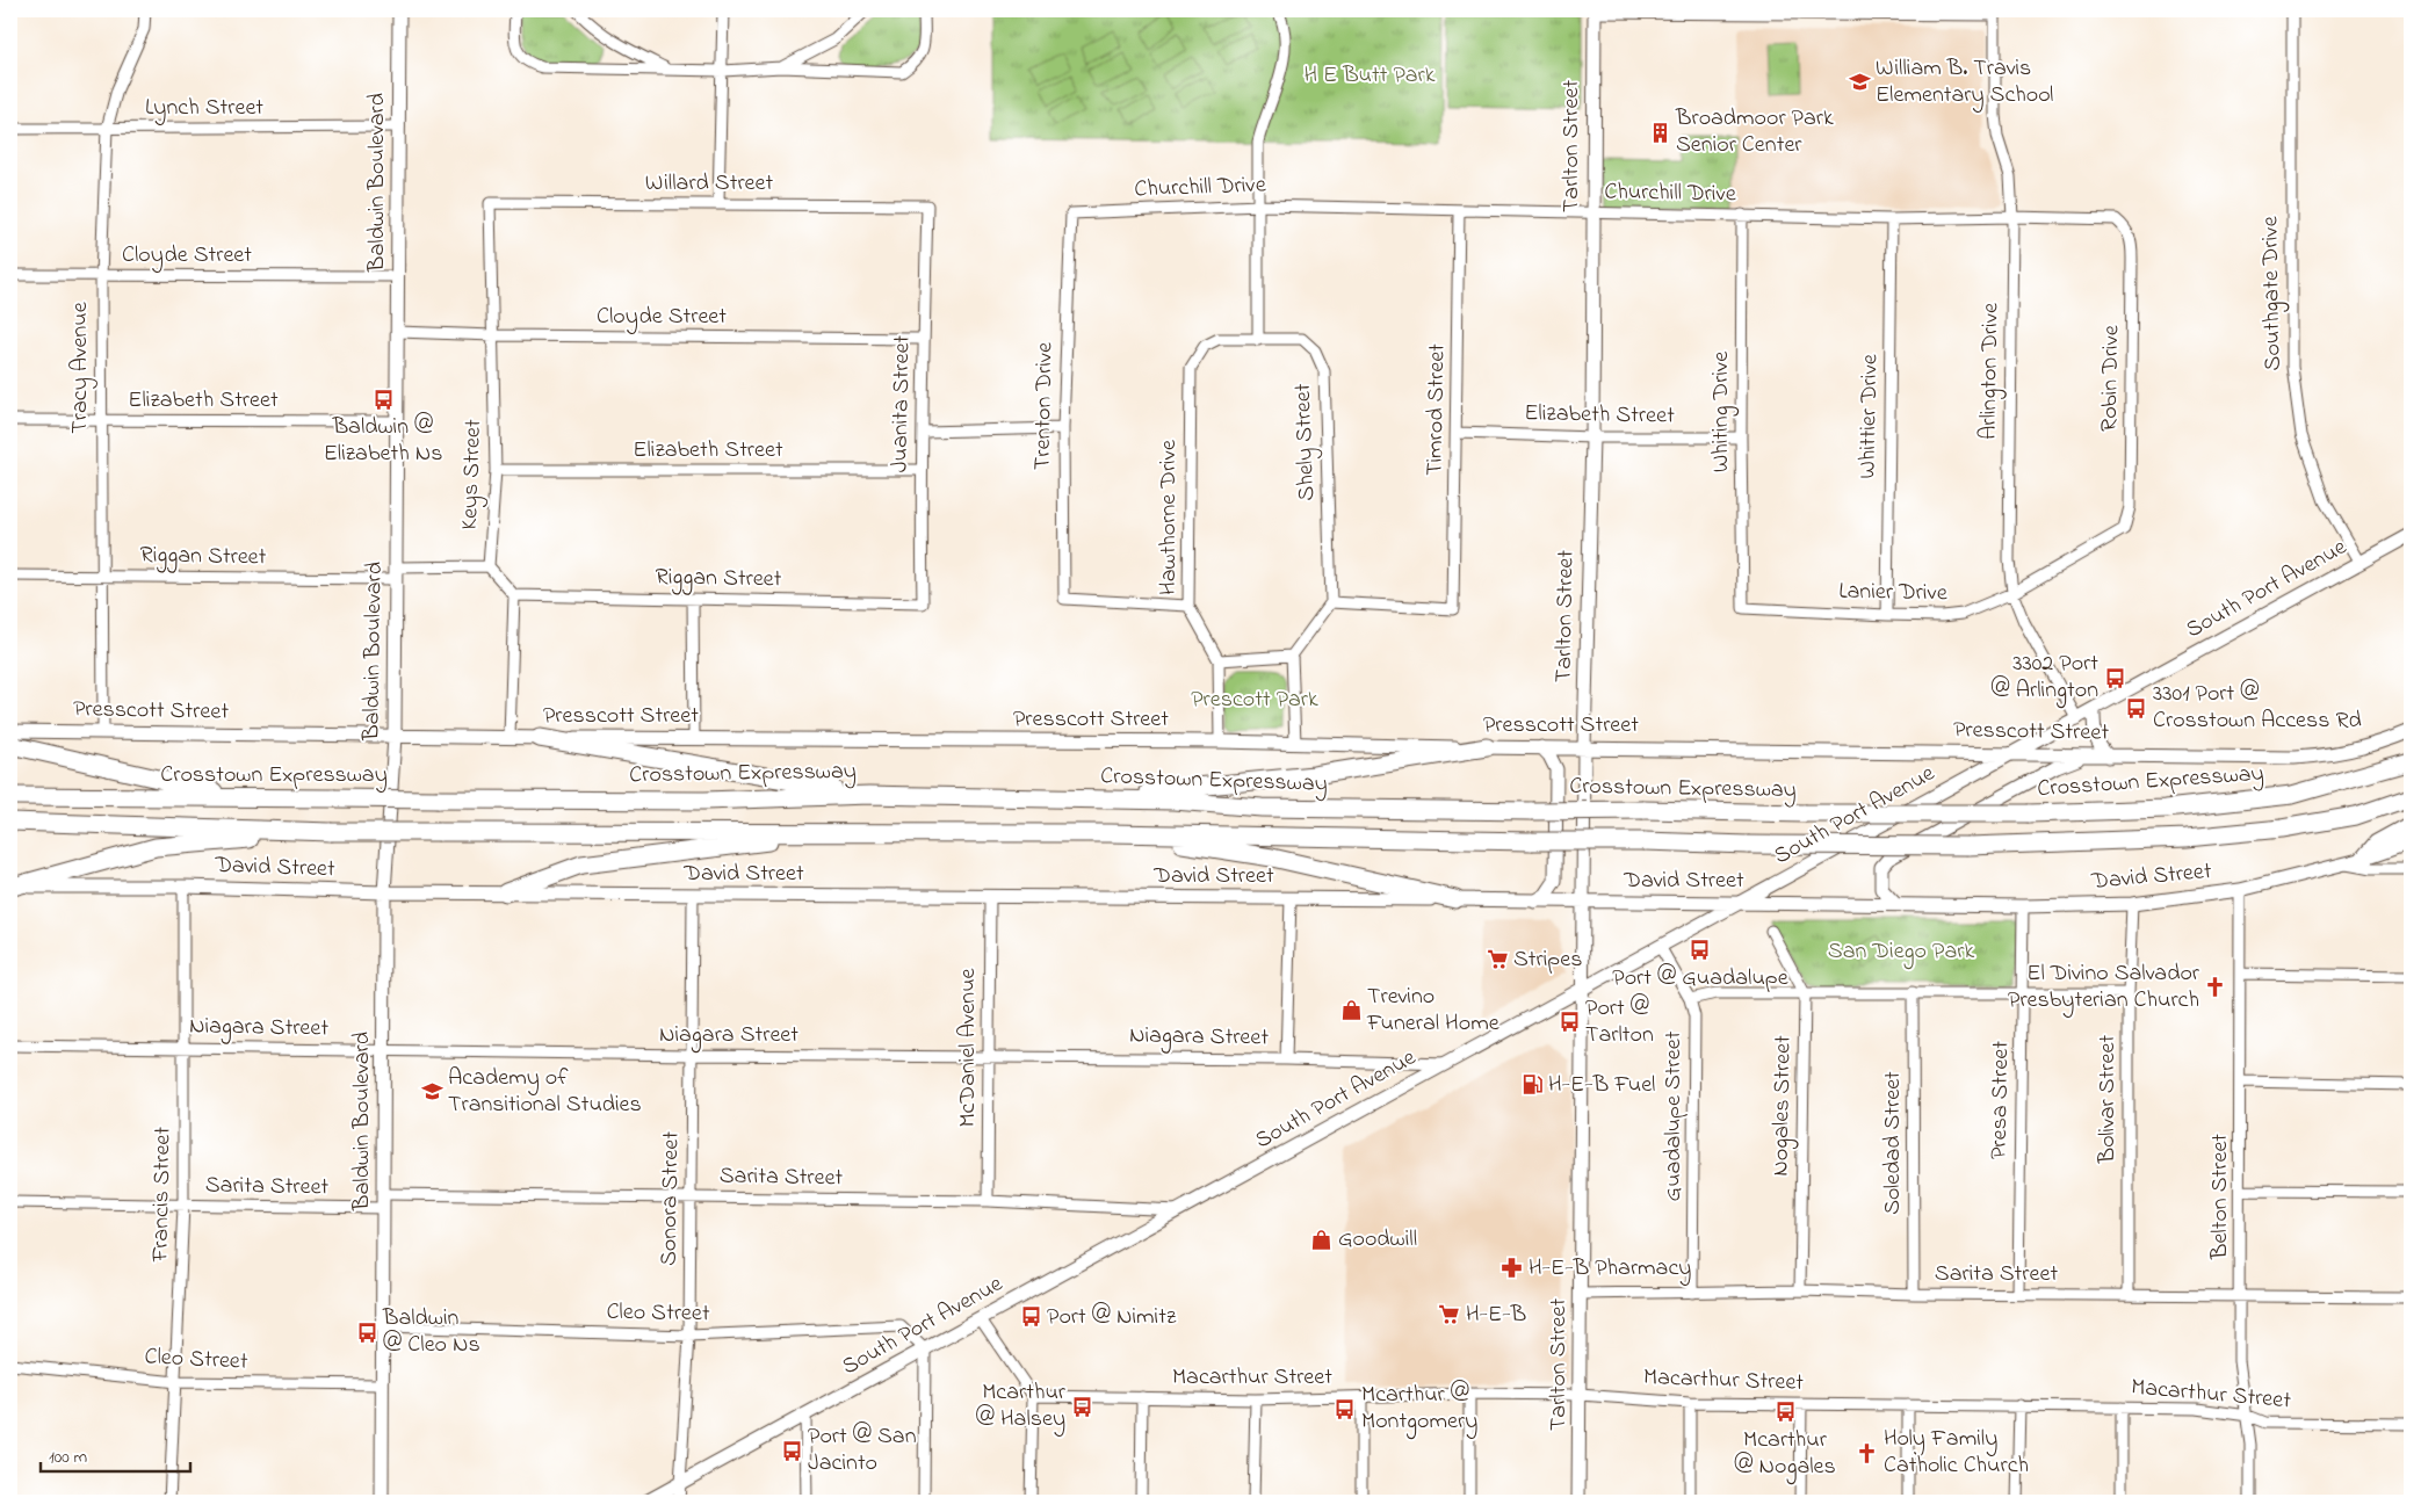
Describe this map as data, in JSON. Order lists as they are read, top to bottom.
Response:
{
  "streets": {
    "highway": ["Crosstown Expressway"],
    "main road": [
      "Tarlton Street",
      "Baldwin Boulevard",
      "South Port Avenue",
      "Presscott Street",
      "David Street"
    ],
    "street": [
      "Lynch Street",
      "Willard Street",
      "Churchill Drive",
      "Cloyde Street",
      "Southgate Drive",
      "Tracy Avenue",
      "Arlington Drive",
      "Robin Drive",
      "Elizabeth Street",
      "Juanita Street",
      "Trenton Drive",
      "Timrod Street",
      "Whiting Drive",
      "Whittier Drive",
      "Shely Street",
      "Keys Street",
      "Hawthorne Drive",
      "Riggan Street",
      "Lanier Drive",
      "Niagara Street",
      "McDaniel Avenue",
      "Bolivar Street",
      "Presa Street",
      "Nogales Street",
      "Guadalupe Street",
      "Soledad Street",
      "Sarita Street",
      "Francis Street",
      "Belton Street",
      "Sonora Street",
      "Cleo Street",
      "Macarthur Street"
    ]
  },
  "crossings": [
    ["Lynch Street", "Baldwin Boulevard"],
    ["Lynch Street", "Tracy Avenue"],
    ["Tarlton Street", "Churchill Drive"],
    ["Tarlton Street", "Elizabeth Street"],
    ["Tarlton Street", "South Port Avenue"],
    ["Tarlton Street", "Presscott Street"],
    ["Tarlton Street", "David Street"],
    ["Tarlton Street", "Sarita Street"],
    ["Tarlton Street", "Macarthur Street"],
    ["Baldwin Boulevard", "Cloyde Street"],
    ["Baldwin Boulevard", "Elizabeth Street"],
    ["Baldwin Boulevard", "Riggan Street"],
    ["Baldwin Boulevard", "Presscott Street"],
    ["Baldwin Boulevard", "David Street"],
    ["Baldwin Boulevard", "Niagara Street"],
    ["Baldwin Boulevard", "Sarita Street"],
    ["Baldwin Boulevard", "Cleo Street"],
    ["Willard Street", "Juanita Street"],
    ["Willard Street", "Keys Street"],
    ["Churchill Drive", "Arlington Drive"],
    ["Churchill Drive", "Robin Drive"],
    ["Churchill Drive", "Trenton Drive"],
    ["Churchill Drive", "Timrod Street"],
    ["Churchill Drive", "Whiting Drive"],
    ["Churchill Drive", "Whittier Drive"],
    ["Cloyde Street", "Tracy Avenue"],
    ["Cloyde Street", "Juanita Street"],
    ["Cloyde Street", "Keys Street"],
    ["Southgate Drive", "South Port Avenue"],
    ["Tracy Avenue", "Elizabeth Street"],
    ["Tracy Avenue", "Riggan Street"],
    ["Tracy Avenue", "Presscott Street"],
    ["Arlington Drive", "South Port Avenue"],
    ["Arlington Drive", "Lanier Drive"],
    ["Robin Drive", "Lanier Drive"],
    ["Elizabeth Street", "Juanita Street"],
    ["Elizabeth Street", "Timrod Street"],
    ["Elizabeth Street", "Whiting Drive"],
    ["Elizabeth Street", "Keys Street"],
    ["Juanita Street", "Riggan Street"],
    ["Trenton Drive", "Hawthorne Drive"],
    ["Timrod Street", "Shely Street"],
    ["Whiting Drive", "Lanier Drive"],
    ["Whittier Drive", "Lanier Drive"],
    ["Shely Street", "Hawthorne Drive"],
    ["Keys Street", "Riggan Street"],
    ["Hawthorne Drive", "Presscott Street"],
    ["South Port Avenue", "Presscott Street"],
    ["South Port Avenue", "David Street"],
    ["South Port Avenue", "Niagara Street"],
    ["South Port Avenue", "Guadalupe Street"],
    ["South Port Avenue", "Sarita Street"],
    ["South Port Avenue", "Sonora Street"],
    ["South Port Avenue", "Cleo Street"],
    ["David Street", "McDaniel Avenue"],
    ["David Street", "Bolivar Street"],
    ["David Street", "Presa Street"],
    ["David Street", "Francis Street"],
    ["David Street", "Belton Street"],
    ["David Street", "Sonora Street"],
    ["Niagara Street", "McDaniel Avenue"],
    ["Niagara Street", "Francis Street"],
    ["Niagara Street", "Sonora Street"],
    ["McDaniel Avenue", "Sarita Street"],
    ["Bolivar Street", "Sarita Street"],
    ["Presa Street", "Sarita Street"],
    ["Nogales Street", "Sarita Street"],
    ["Guadalupe Street", "Sarita Street"],
    ["Soledad Street", "Sarita Street"],
    ["Sarita Street", "Francis Street"],
    ["Sarita Street", "Belton Street"],
    ["Sarita Street", "Sonora Street"],
    ["Francis Street", "Cleo Street"],
    ["Belton Street", "Macarthur Street"],
    ["Sonora Street", "Cleo Street"]
  ],
  "parks": ["H E Butt Park", "Prescott Park", "San Diego Park"],
  "places": {
    "school or university": ["William B. Travis Elementary School", "Academy of Transitional Studies"],
    "building": ["Broadmoor Park Senior Center"],
    "bus stop": [
      "Baldwin @ Elizabeth Ns",
      "3302 Port @ Arlington",
      "3301 Port @ Crosstown Access Rd",
      "Port @ Guadalupe",
      "Port @ Tarlton",
      "Port @ Nimitz",
      "Baldwin @ Cleo Ns",
      "Mcarthur @ Halsey",
      "Mcarthur @ Montgomery",
      "Mcarthur @ Nogales",
      "Port @ San Jacinto"
    ],
    "supermarket": ["Stripes", "H-E-B"],
    "church": ["El Divino Salvador Presbyterian Church", "Holy Family Catholic Church"],
    "shop": ["Trevino Funeral Home", "Goodwill"],
    "fuel station": ["H-E-B Fuel"],
    "pharmacy": ["H-E-B Pharmacy"]
  },
  "scale_bar": "100 m"
}
